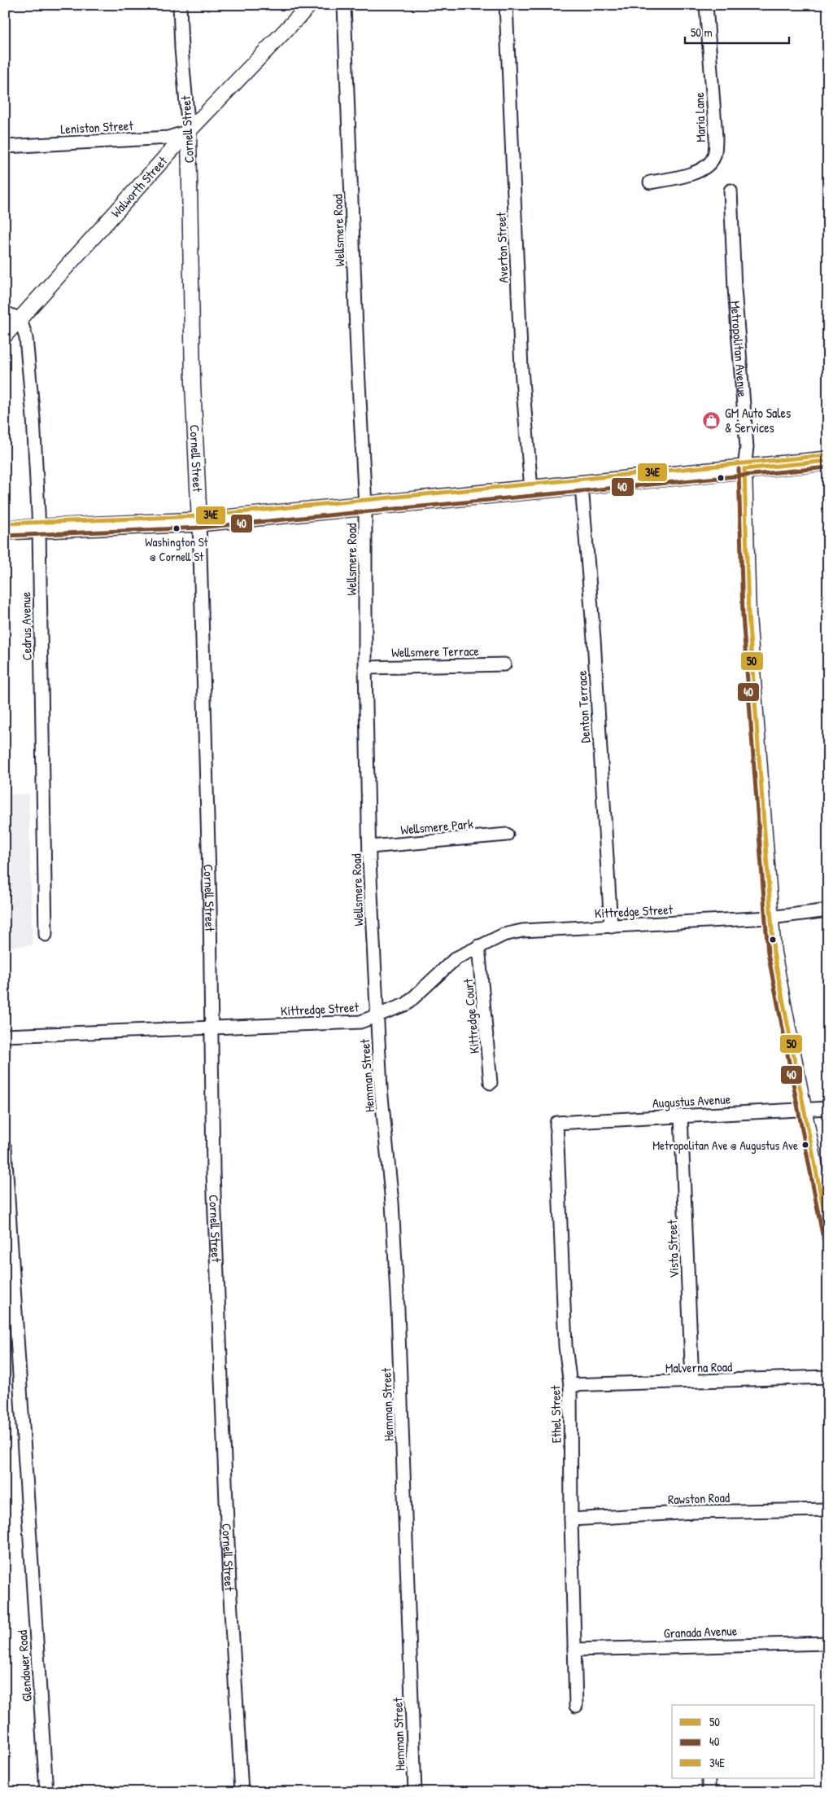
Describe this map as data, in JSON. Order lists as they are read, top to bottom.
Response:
{
  "streets": {
    "street": [
      "Maria Lane",
      "Leniston Street",
      "Cornell Street",
      "Walworth Street",
      "Wellsmere Road",
      "Averton Street",
      "Metropolitan Avenue",
      "Cedrus Avenue",
      "Wellsmere Terrace",
      "Denton Terrace",
      "Wellsmere Park",
      "Kittredge Street",
      "Kittredge Court",
      "Hemman Street",
      "Augustus Avenue",
      "Vista Street",
      "Malverna Road",
      "Ethel Street",
      "Rawston Road",
      "Granada Avenue",
      "Glendower Road"
    ]
  },
  "crossings": [
    ["Leniston Street", "Cornell Street"],
    ["Leniston Street", "Walworth Street"],
    ["Cornell Street", "Walworth Street"],
    ["Cornell Street", "Kittredge Street"],
    ["Walworth Street", "Cedrus Avenue"],
    ["Wellsmere Road", "Wellsmere Terrace"],
    ["Wellsmere Road", "Wellsmere Park"],
    ["Wellsmere Road", "Kittredge Street"],
    ["Wellsmere Road", "Hemman Street"],
    ["Metropolitan Avenue", "Kittredge Street"],
    ["Metropolitan Avenue", "Augustus Avenue"],
    ["Denton Terrace", "Kittredge Street"],
    ["Kittredge Street", "Kittredge Court"],
    ["Kittredge Street", "Hemman Street"],
    ["Augustus Avenue", "Vista Street"],
    ["Augustus Avenue", "Ethel Street"],
    ["Vista Street", "Malverna Road"],
    ["Malverna Road", "Ethel Street"],
    ["Ethel Street", "Rawston Road"],
    ["Ethel Street", "Granada Avenue"]
  ],
  "places": {
    "shop": ["GM Auto Sales & Services"],
    "other": ["Washington St @ Cornell St", "Metropolitan Ave @ Augustus Ave"]
  },
  "lines": ["transit line 34E", "transit line 50", "transit line 40"],
  "legend": ["50", "40", "34E"],
  "scale_bar": "50 m"
}
